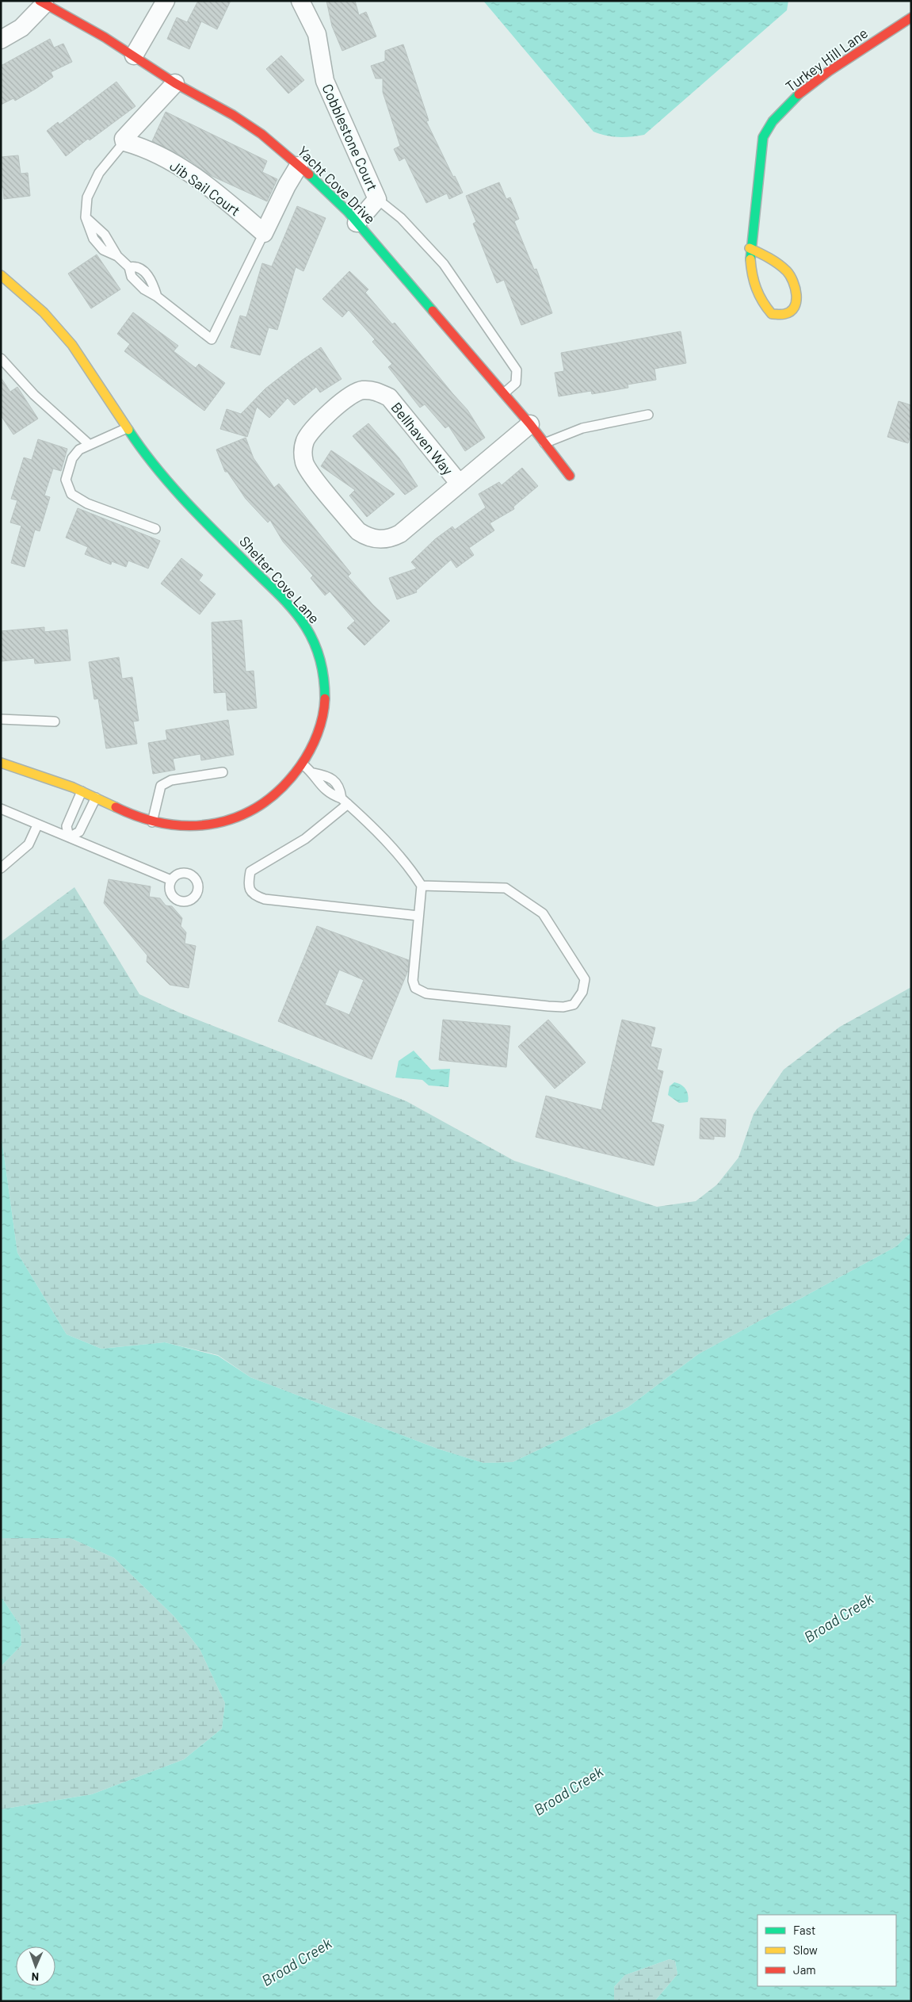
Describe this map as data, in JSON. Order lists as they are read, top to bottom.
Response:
{
  "streets": {
    "street": [
      "Turkey Hill Lane",
      "Cobblestone Court",
      "Yacht Cove Drive",
      "Jib Sail Court",
      "Bellhaven Way",
      "Shelter Cove Lane"
    ]
  },
  "crossings": [
    ["Cobblestone Court", "Yacht Cove Drive"],
    ["Yacht Cove Drive", "Bellhaven Way"]
  ],
  "water": ["Broad Creek"],
  "legend": ["Fast", "Slow", "Jam"],
  "north": "bottom"
}
